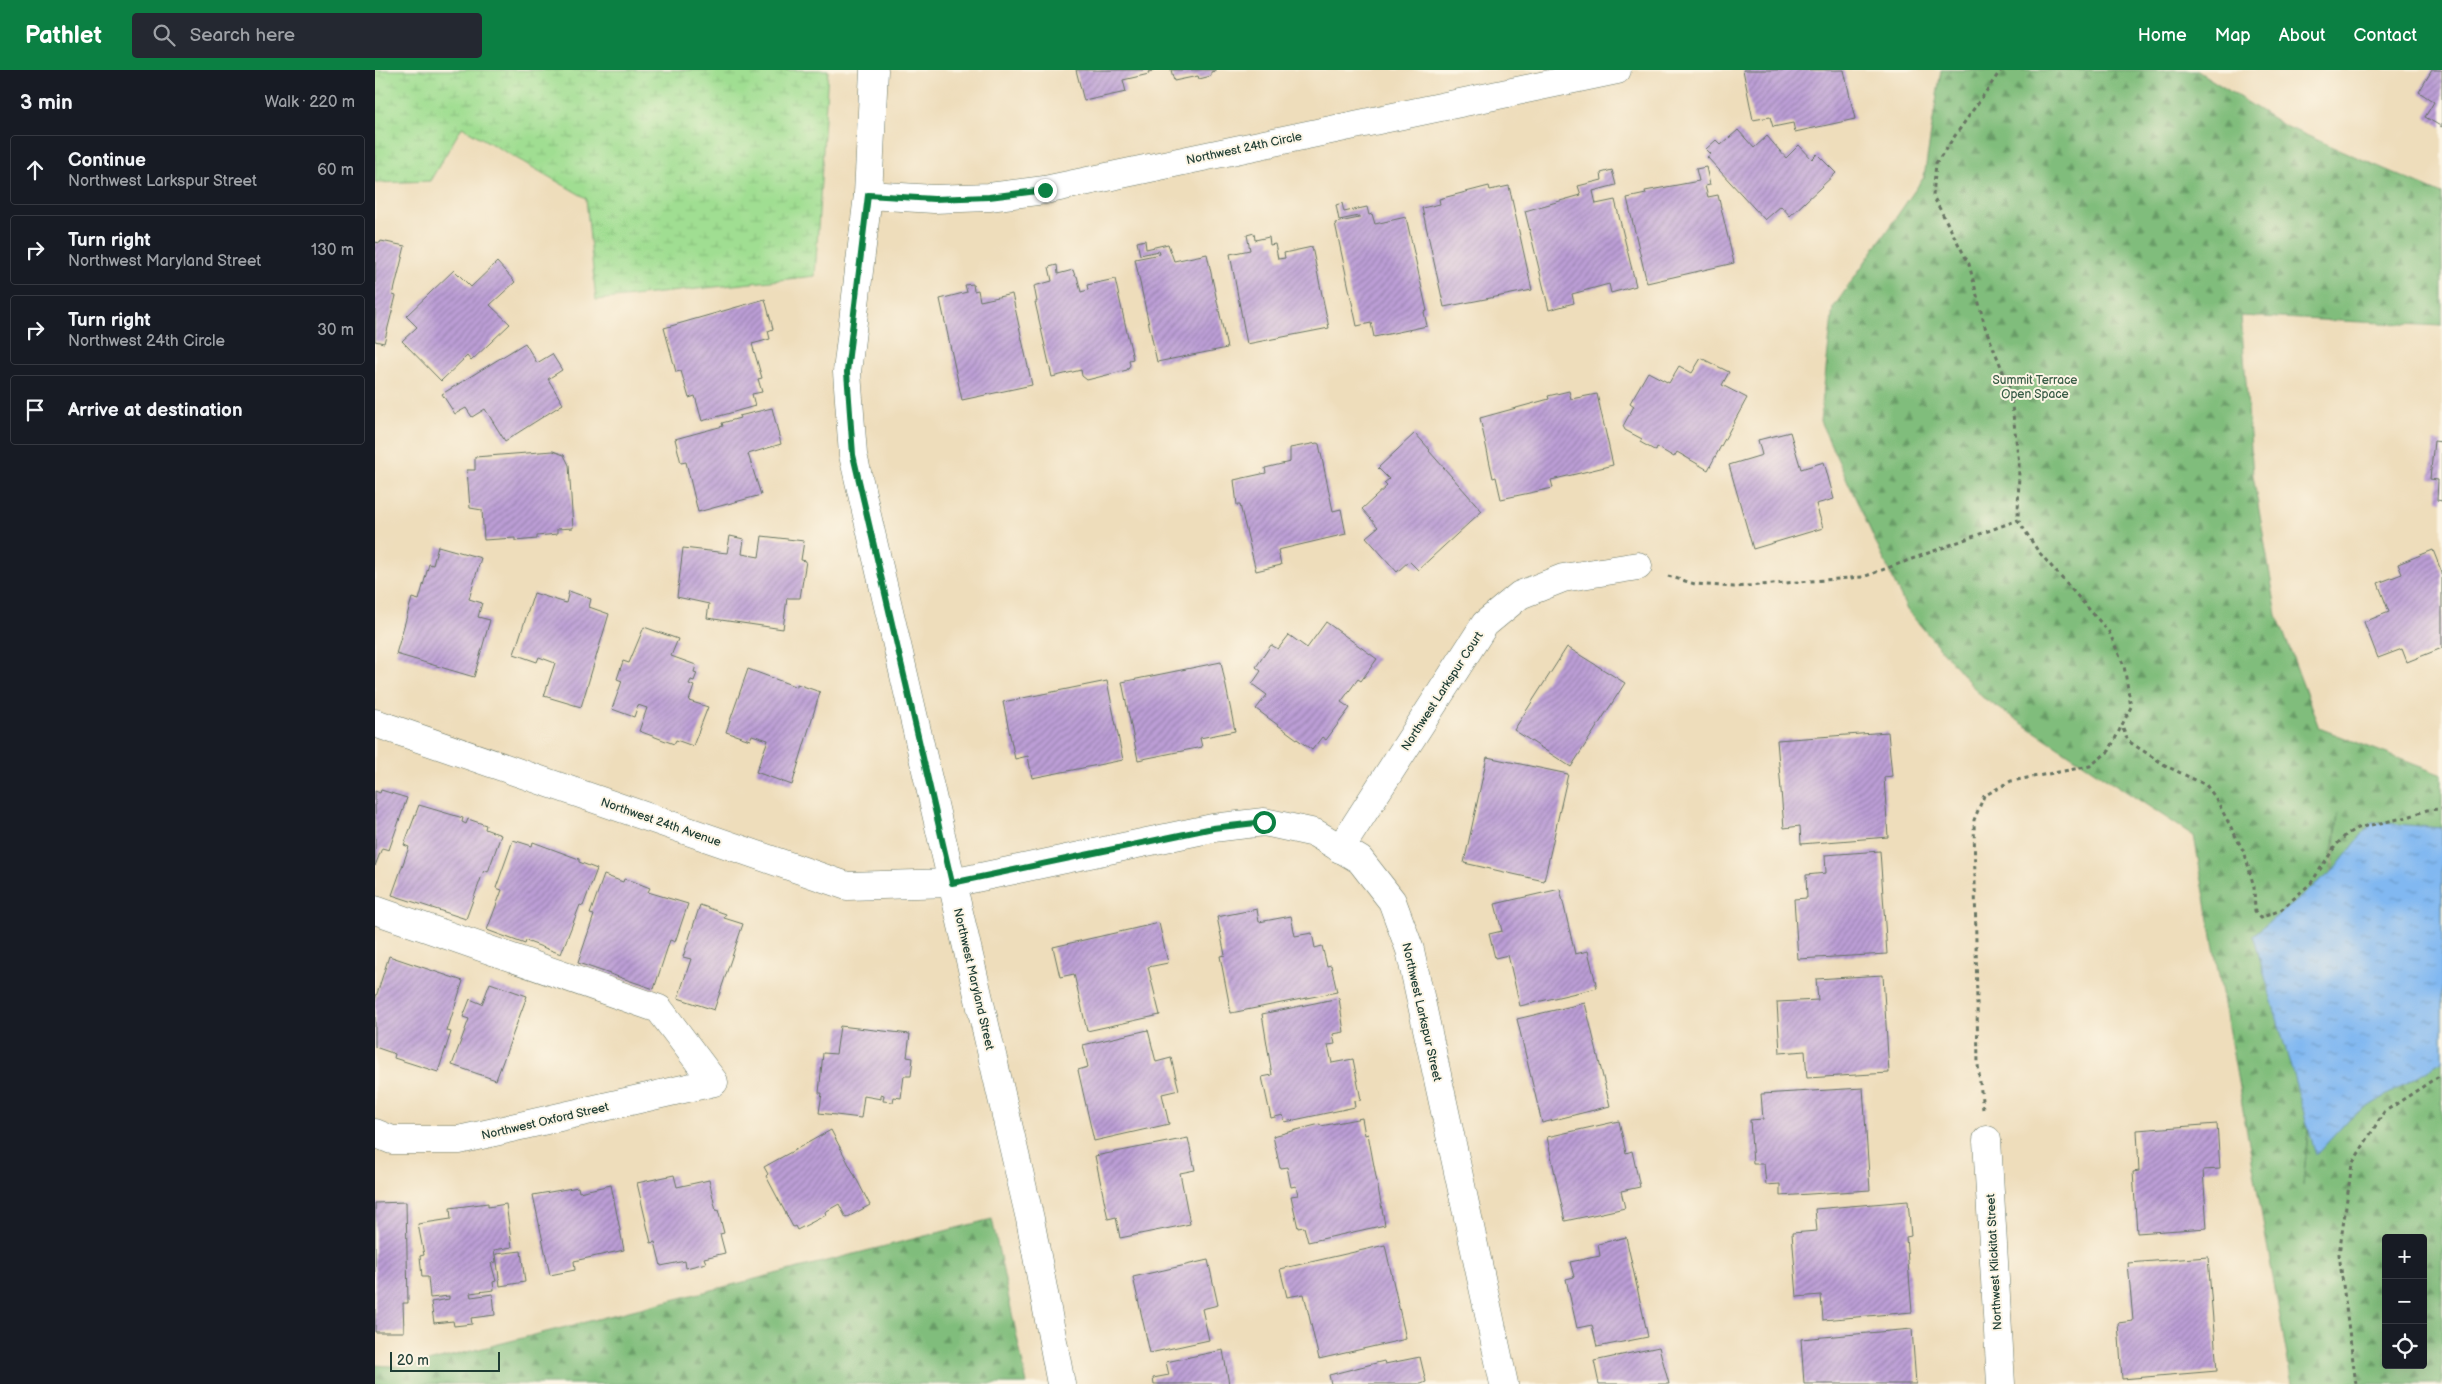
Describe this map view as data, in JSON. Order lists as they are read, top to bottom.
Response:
{
  "streets": {
    "street": [
      "Northwest 24th Circle",
      "Northwest Larkspur Court",
      "Northwest 24th Avenue",
      "Northwest Maryland Street",
      "Northwest Larkspur Street",
      "Northwest Oxford Street",
      "Northwest Klickitat Street"
    ]
  },
  "crossings": [
    ["Northwest 24th Circle", "Northwest Maryland Street"],
    ["Northwest Larkspur Court", "Northwest Larkspur Street"],
    ["Northwest 24th Avenue", "Northwest Maryland Street"],
    ["Northwest 24th Avenue", "Northwest Larkspur Street"],
    ["Northwest Maryland Street", "Northwest Larkspur Street"]
  ],
  "parks": ["Summit Terrace Open Space"],
  "scale_bar": "20 m",
  "page": {
    "header": "Pathlet",
    "search": "Search here",
    "nav": [
      "Home",
      "Map",
      "About",
      "Contact"
    ],
    "heading": ["3 min", "Walk · 220 m"],
    "list": [
      ["Continue", "Northwest Larkspur Street", "60 m"],
      ["Turn right", "Northwest Maryland Street", "130 m"],
      ["Turn right", "Northwest 24th Circle", "30 m"],
      "Arrive at destination"
    ],
    "map_buttons": ["+", "−"],
    "scale": "20 m"
  }
}
